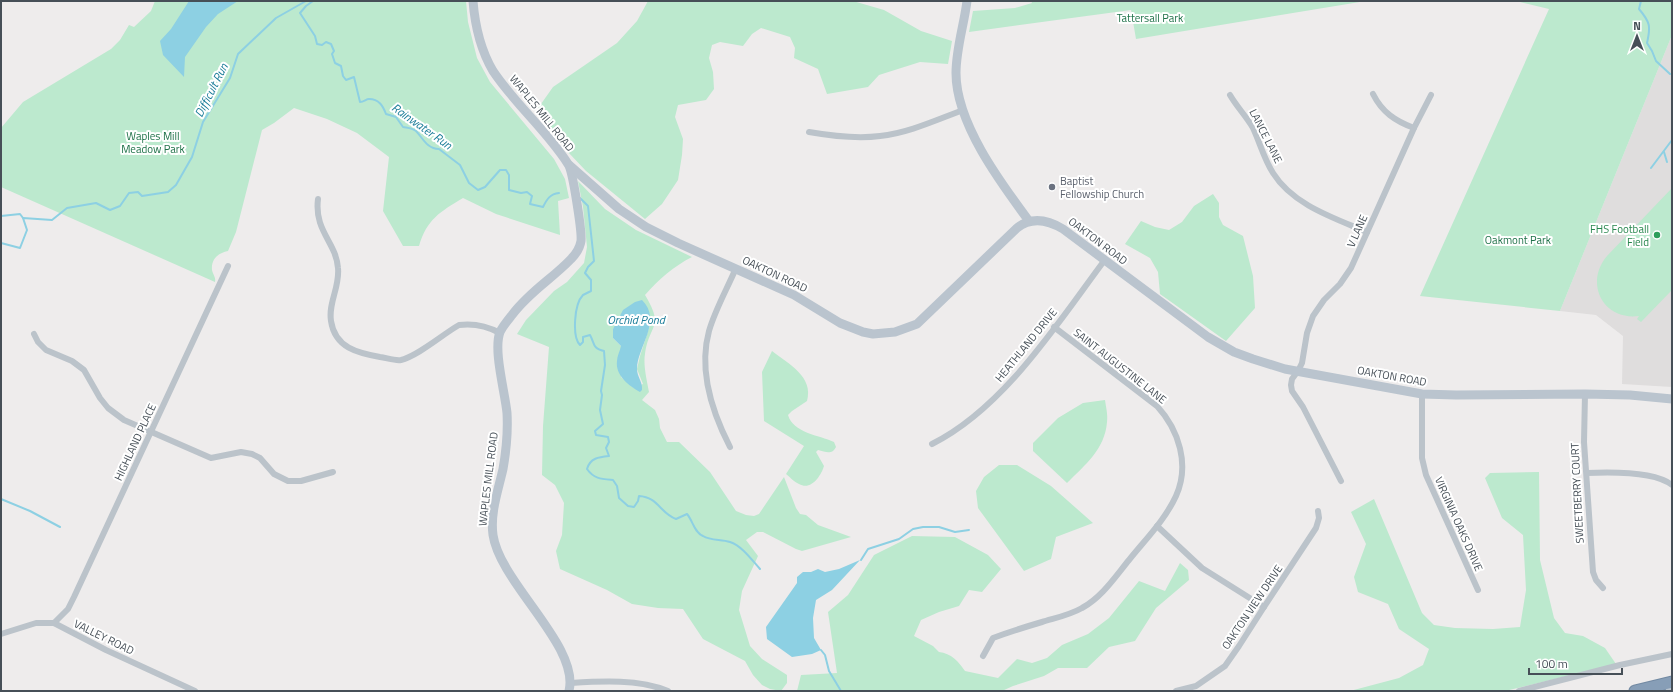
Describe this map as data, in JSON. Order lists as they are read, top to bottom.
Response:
{
  "streets": {
    "street": [
      "WAPLES MILL ROAD",
      "LANCE LANE",
      "V LANE",
      "OAKTON ROAD",
      "HEATHLAND DRIVE",
      "SAINT AUGUSTINE LANE",
      "HIGHLAND PLACE",
      "SWEETBERRY COURT",
      "VIRGINIA OAKS DRIVE",
      "OAKTON VIEW DRIVE",
      "VALLEY ROAD"
    ]
  },
  "crossings": [
    ["WAPLES MILL ROAD", "OAKTON ROAD"],
    ["LANCE LANE", "V LANE"],
    ["V LANE", "OAKTON ROAD"],
    ["OAKTON ROAD", "HEATHLAND DRIVE"],
    ["OAKTON ROAD", "SWEETBERRY COURT"],
    ["OAKTON ROAD", "VIRGINIA OAKS DRIVE"],
    ["HEATHLAND DRIVE", "SAINT AUGUSTINE LANE"],
    ["HIGHLAND PLACE", "VALLEY ROAD"]
  ],
  "water": ["Difficult Run", "Rainwater Run", "Orchid Pond"],
  "parks": ["Tattersall Park", "Waples Mill Meadow Park", "Oakmont Park"],
  "places": ["Baptist Fellowship Church", "FHS Football Field"],
  "scale_bar": "100 m",
  "north": "top"
}
